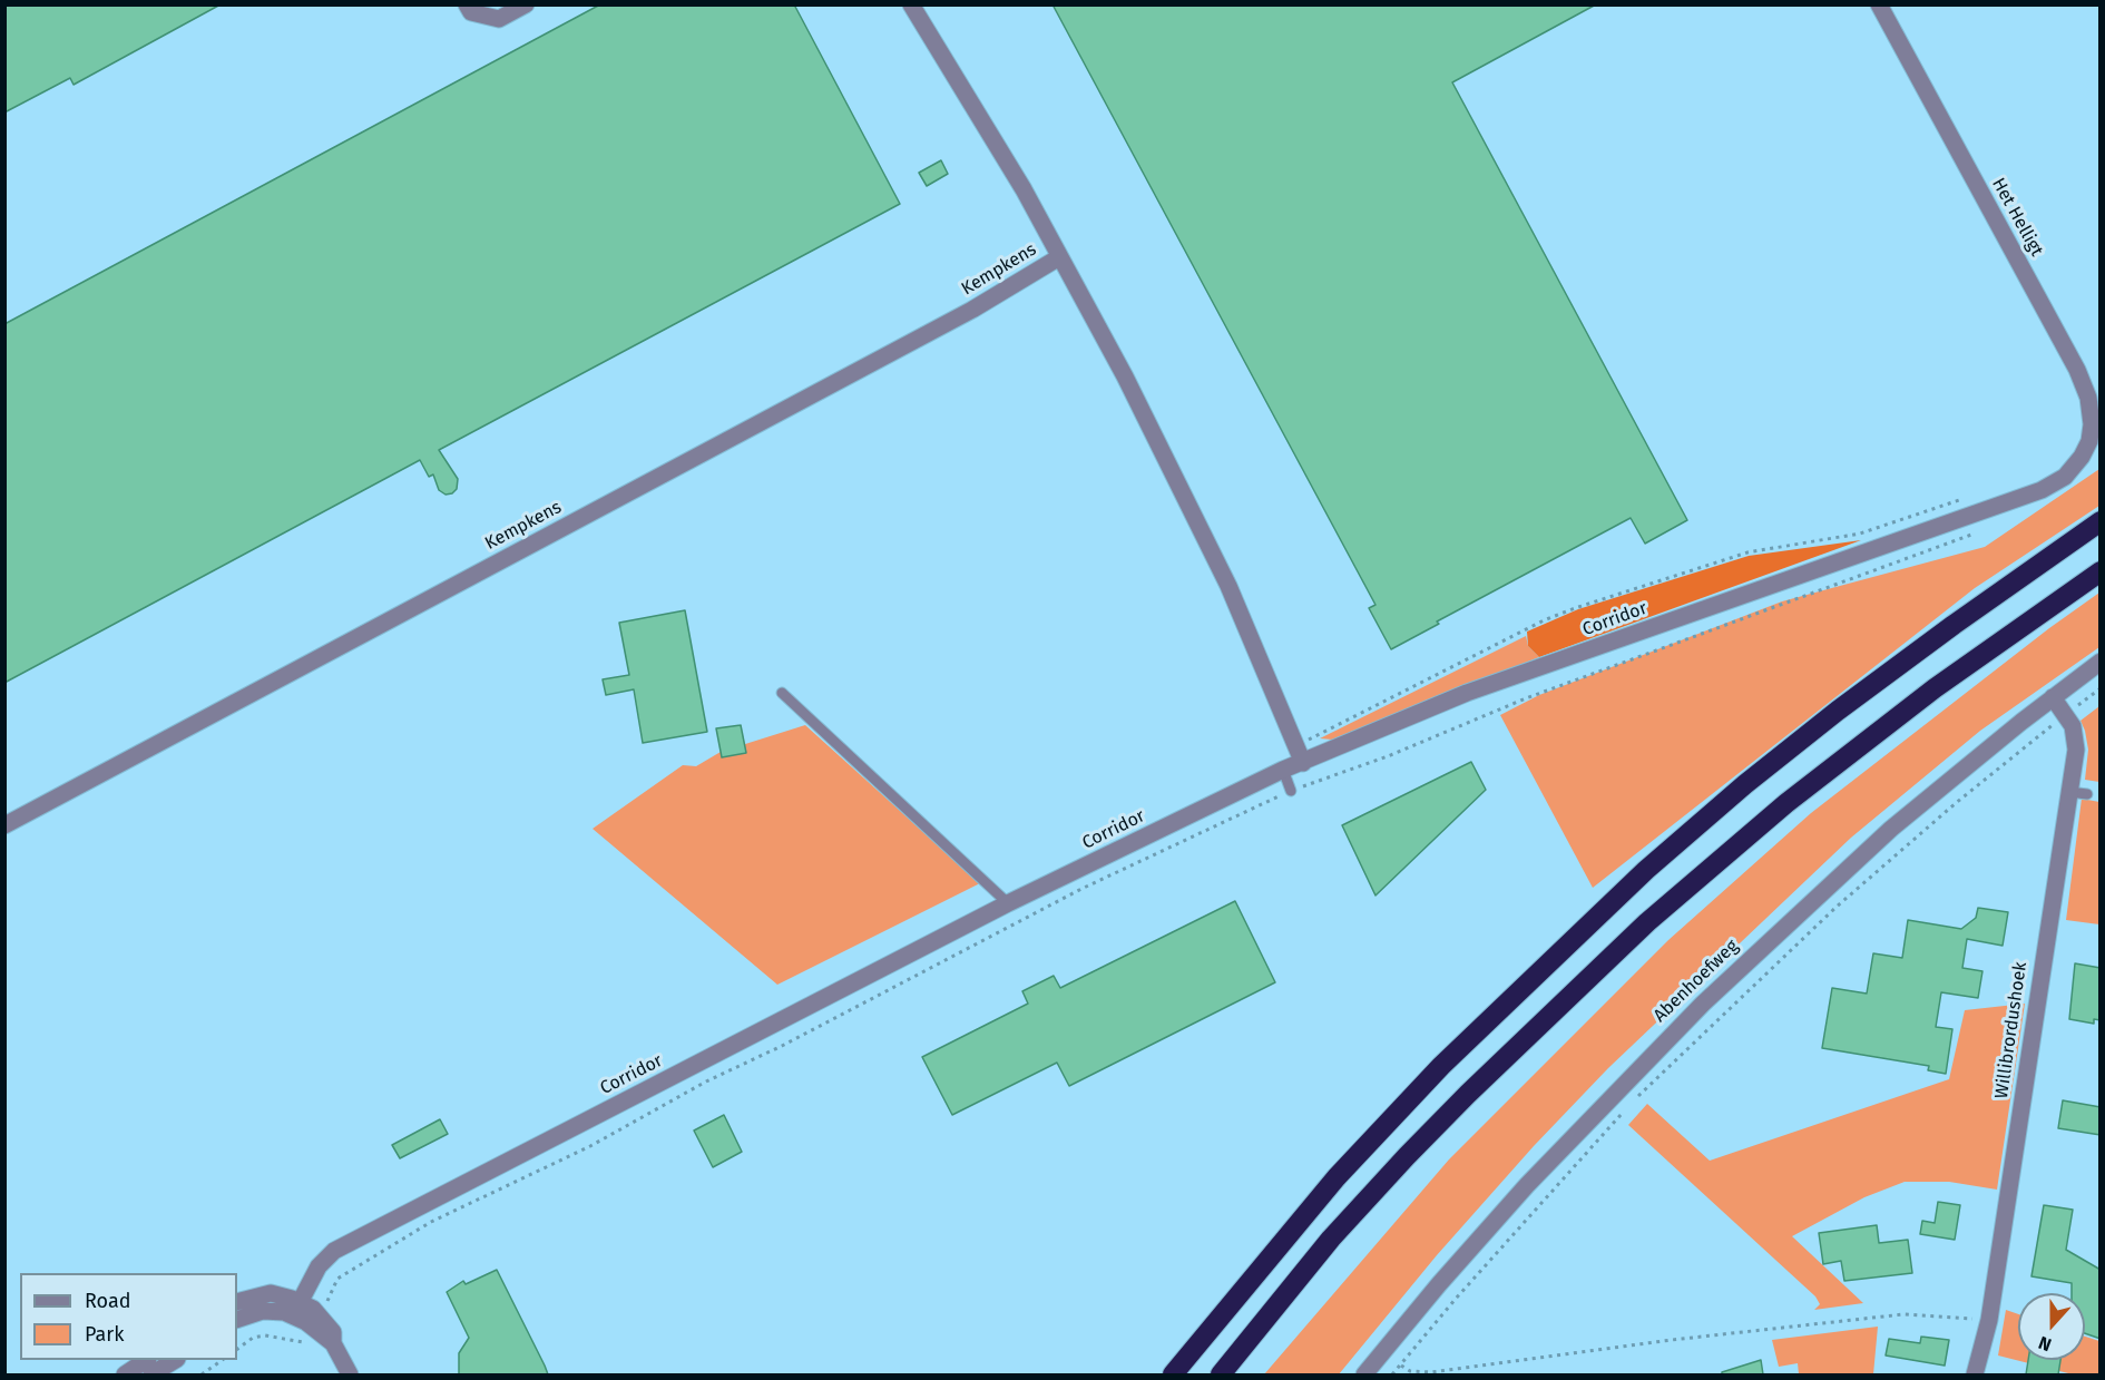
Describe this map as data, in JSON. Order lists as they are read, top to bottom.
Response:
{
  "streets": {
    "street": [
      "Het Helligt",
      "Kempkens",
      "Corridor",
      "Abenhoefweg",
      "Willibrordushoek"
    ]
  },
  "crossings": [
    ["Het Helligt", "Corridor"],
    ["Kempkens", "Corridor"],
    ["Abenhoefweg", "Willibrordushoek"]
  ],
  "legend": ["Road", "Park"],
  "north": "bottom"
}
